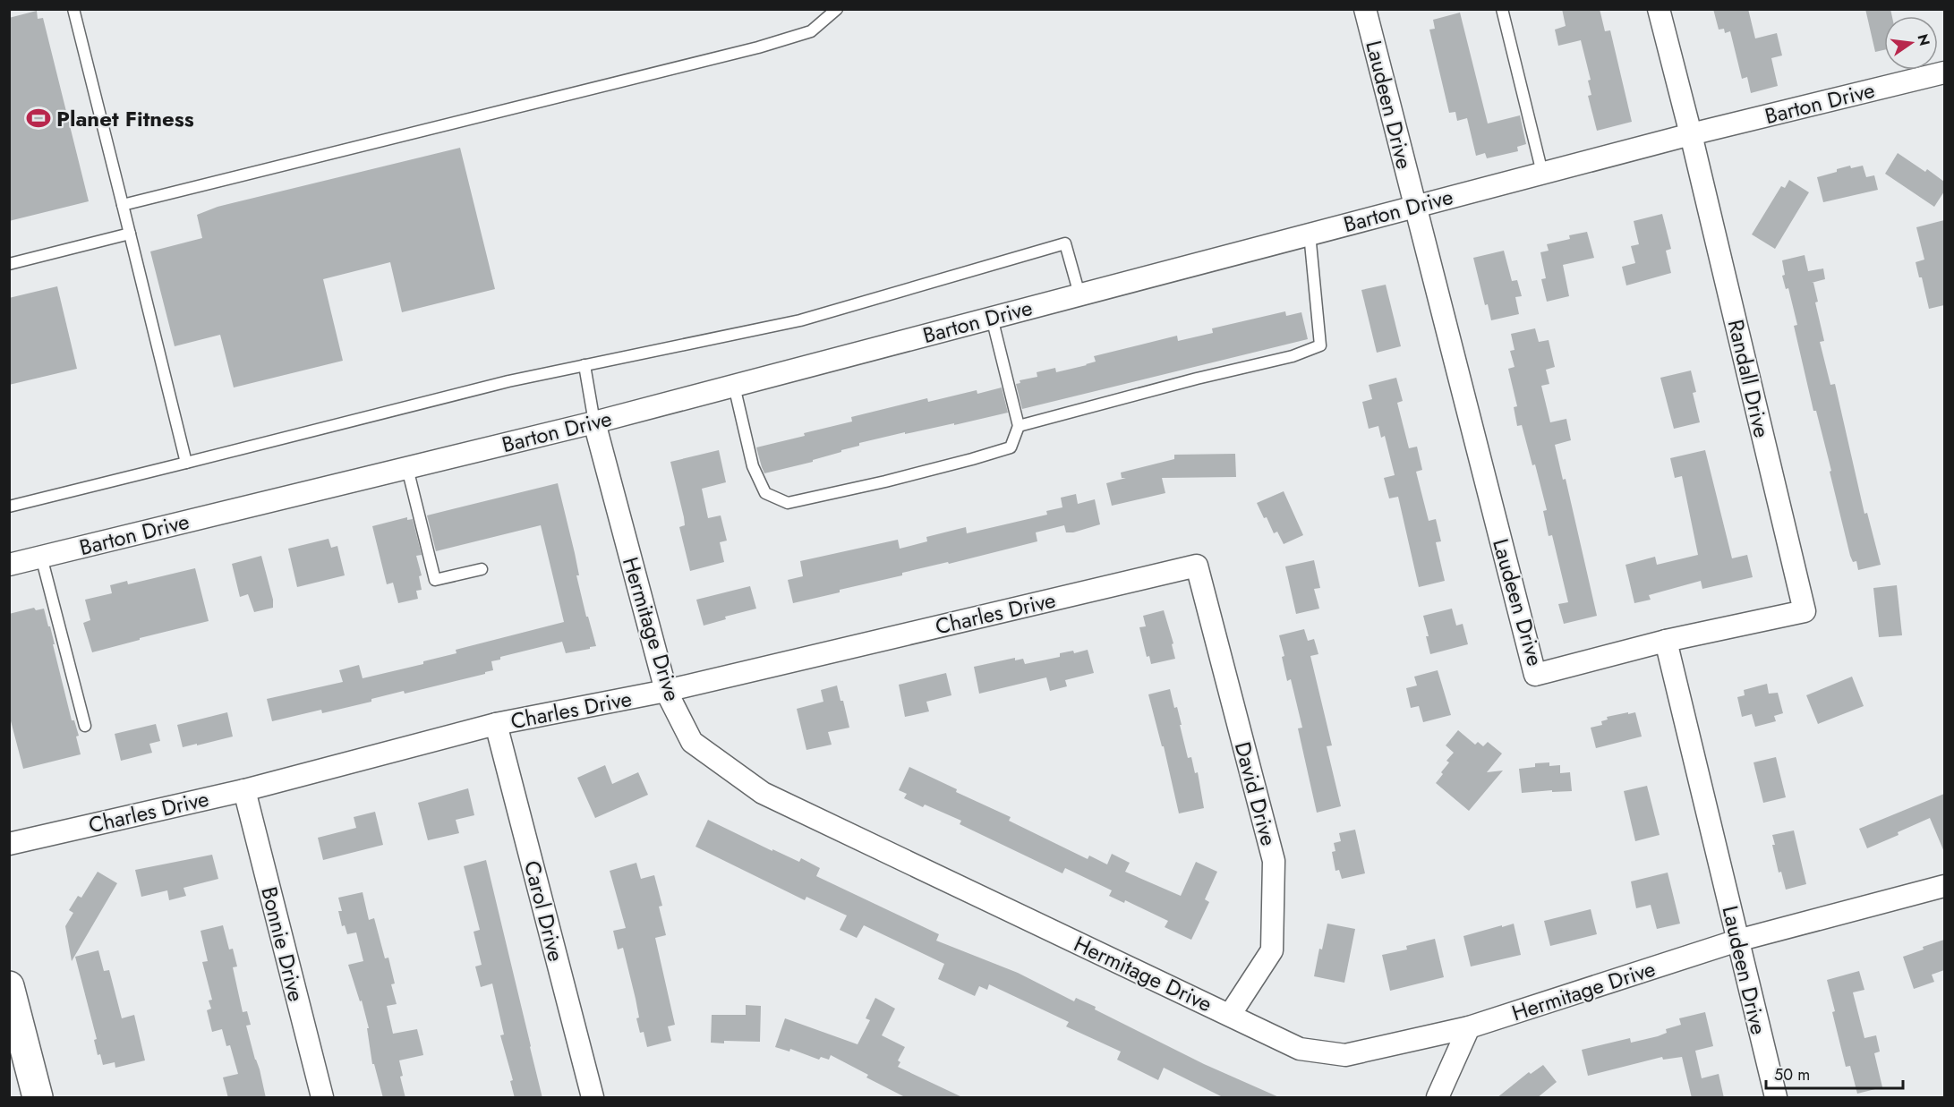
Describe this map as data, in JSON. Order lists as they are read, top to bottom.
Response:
{
  "streets": {
    "street": [
      "Barton Drive",
      "Laudeen Drive",
      "Randall Drive",
      "Charles Drive",
      "Hermitage Drive",
      "David Drive",
      "Carol Drive",
      "Bonnie Drive"
    ]
  },
  "crossings": [
    ["Barton Drive", "Laudeen Drive"],
    ["Barton Drive", "Randall Drive"],
    ["Barton Drive", "Hermitage Drive"],
    ["Laudeen Drive", "Randall Drive"],
    ["Laudeen Drive", "Hermitage Drive"],
    ["Charles Drive", "Hermitage Drive"],
    ["Charles Drive", "David Drive"],
    ["Charles Drive", "Carol Drive"],
    ["Charles Drive", "Bonnie Drive"],
    ["Hermitage Drive", "David Drive"]
  ],
  "places": {
    "sports": ["Planet Fitness"]
  },
  "scale_bar": "50 m",
  "north": "right"
}
